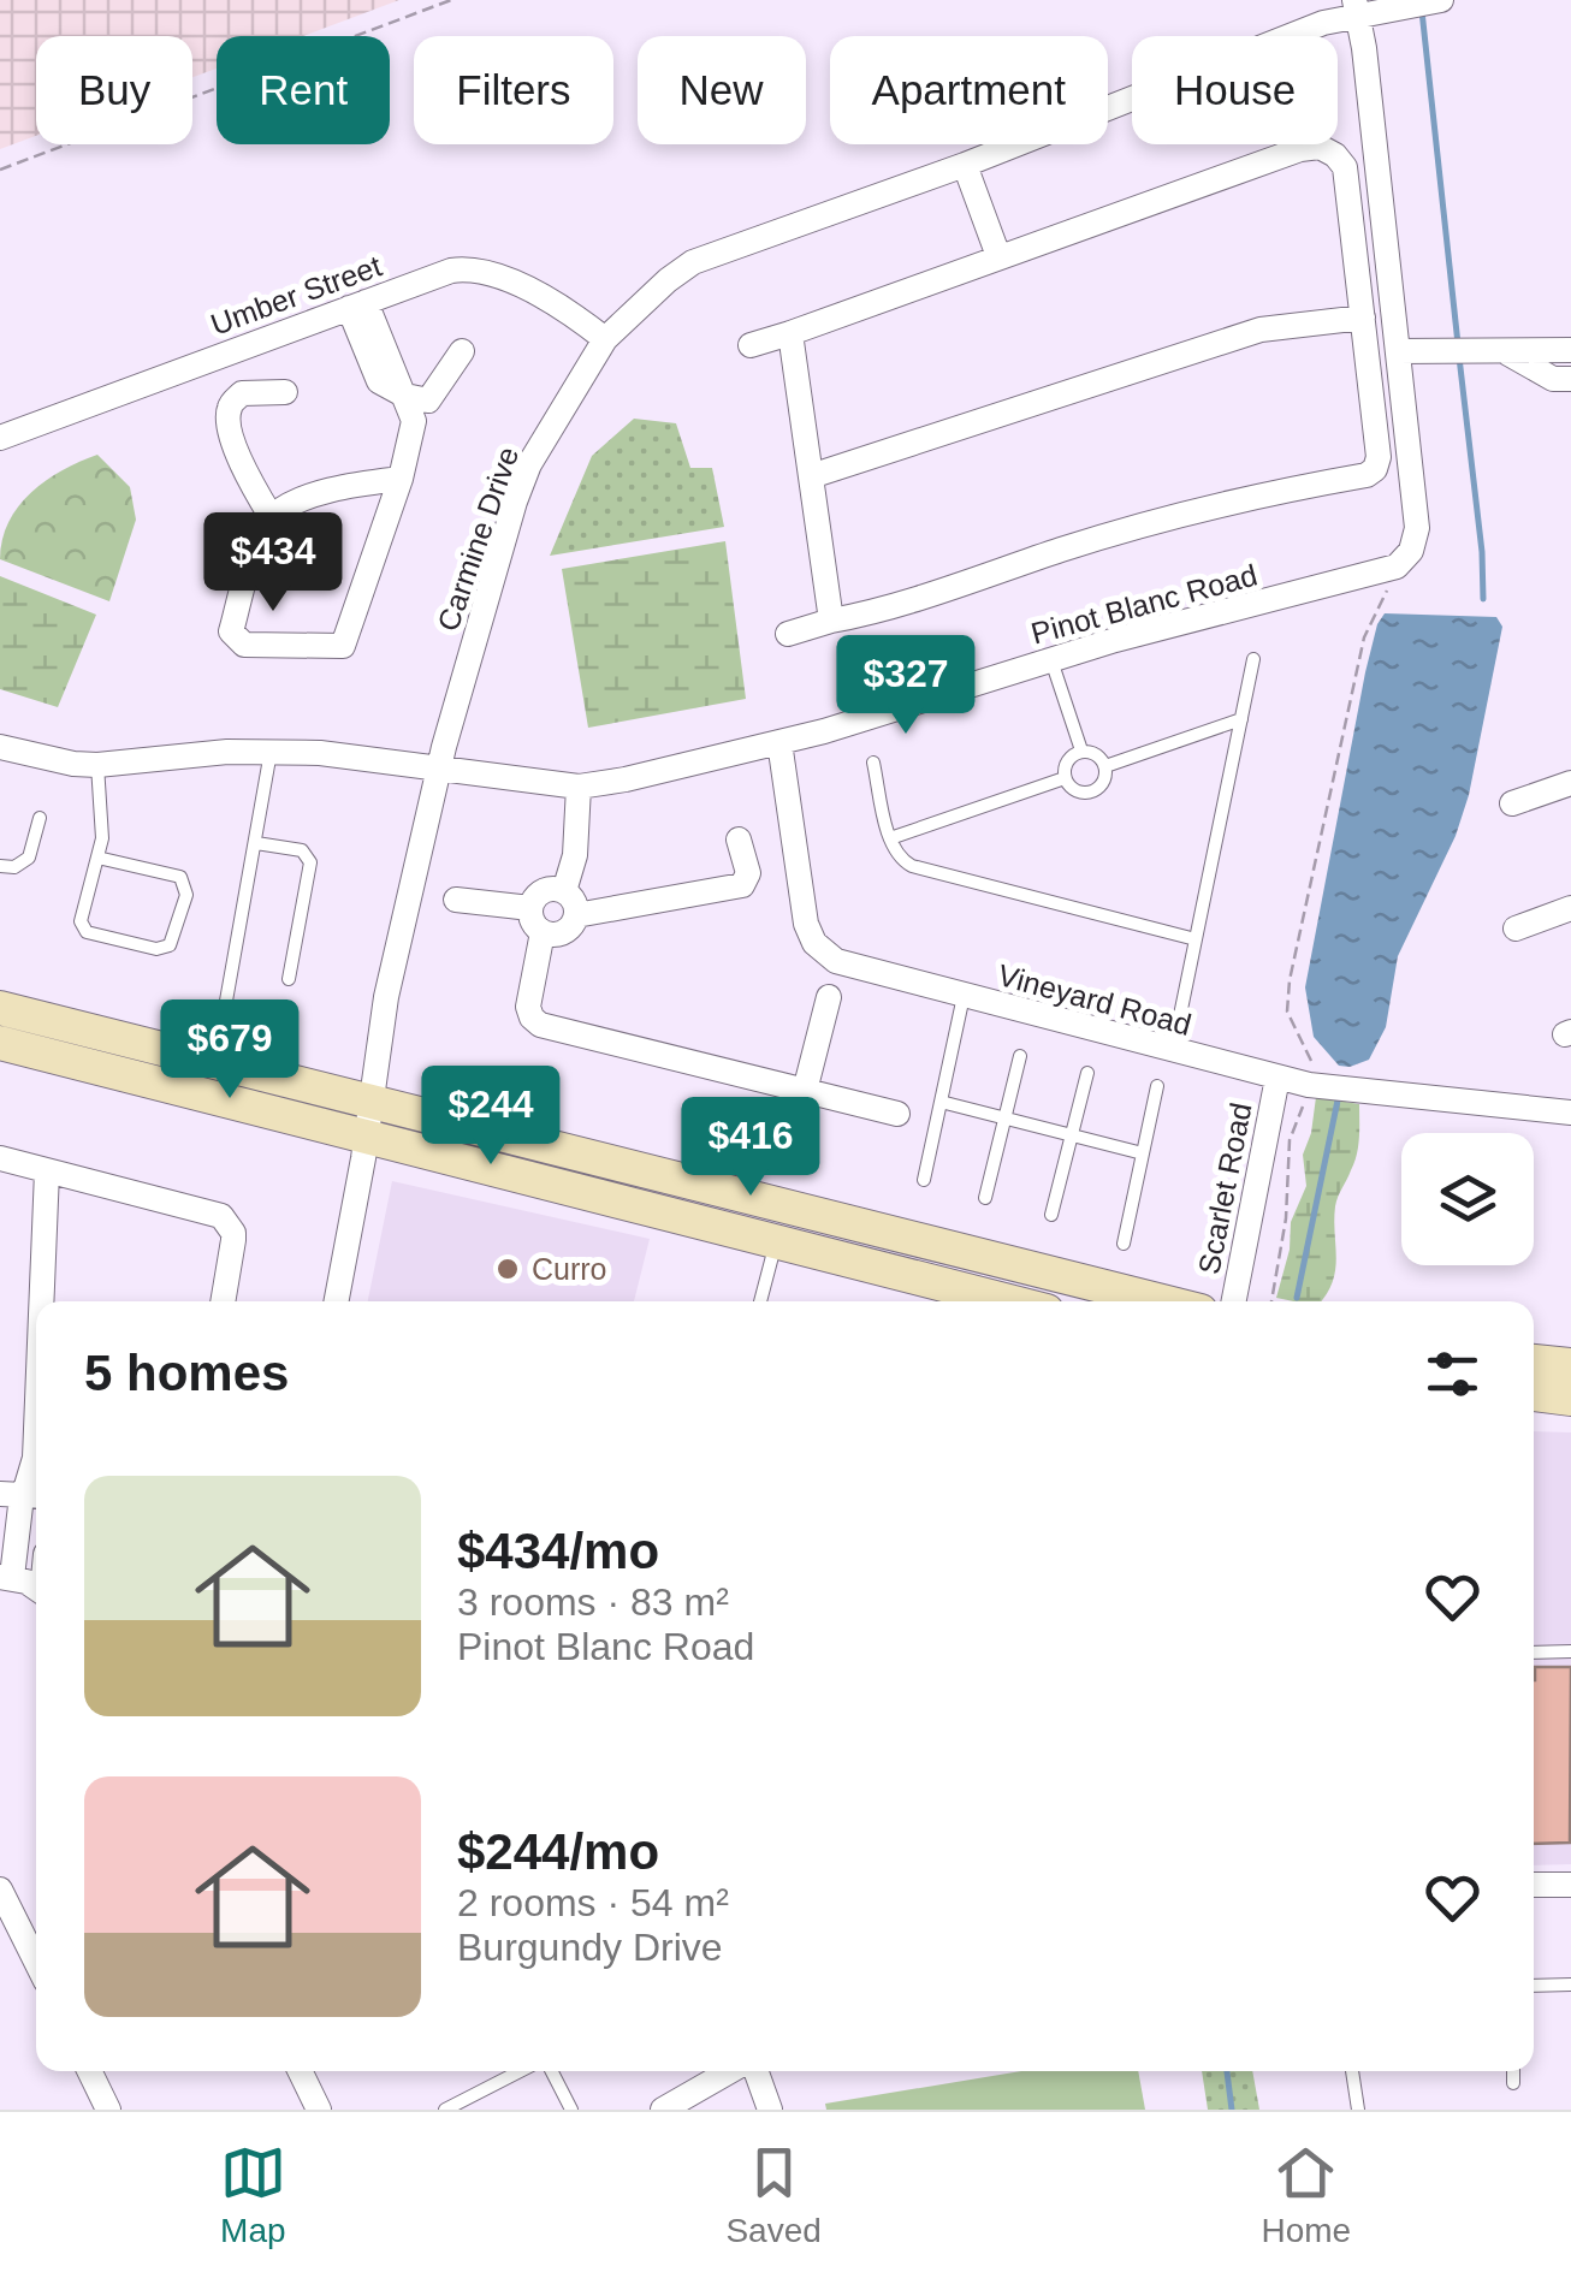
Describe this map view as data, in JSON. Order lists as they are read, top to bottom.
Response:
{
  "streets": {
    "street": [
      "Umber Street",
      "Carmine Drive",
      "Pinot Blanc Road",
      "Vineyard Road",
      "Scarlet Road"
    ]
  },
  "crossings": [
    ["Umber Street", "Carmine Drive"],
    ["Carmine Drive", "Pinot Blanc Road"],
    ["Pinot Blanc Road", "Vineyard Road"],
    ["Vineyard Road", "Scarlet Road"]
  ],
  "places": ["Curro"],
  "page": {
    "chip": [
      "Buy",
      "Rent",
      "Filters",
      "New",
      "Apartment",
      "House"
    ],
    "price": [
      "$434",
      "$327",
      "$679",
      "$244",
      "$416"
    ],
    "heading": "5 homes",
    "list": [
      {
        "name": "$434/mo",
        "note": "3 rooms · 83 m² · Pinot Blanc Road"
      },
      {
        "name": "$244/mo",
        "note": "2 rooms · 54 m² · Burgundy Drive"
      }
    ],
    "tabs": ["Map", "Saved", "Home"]
  }
}
